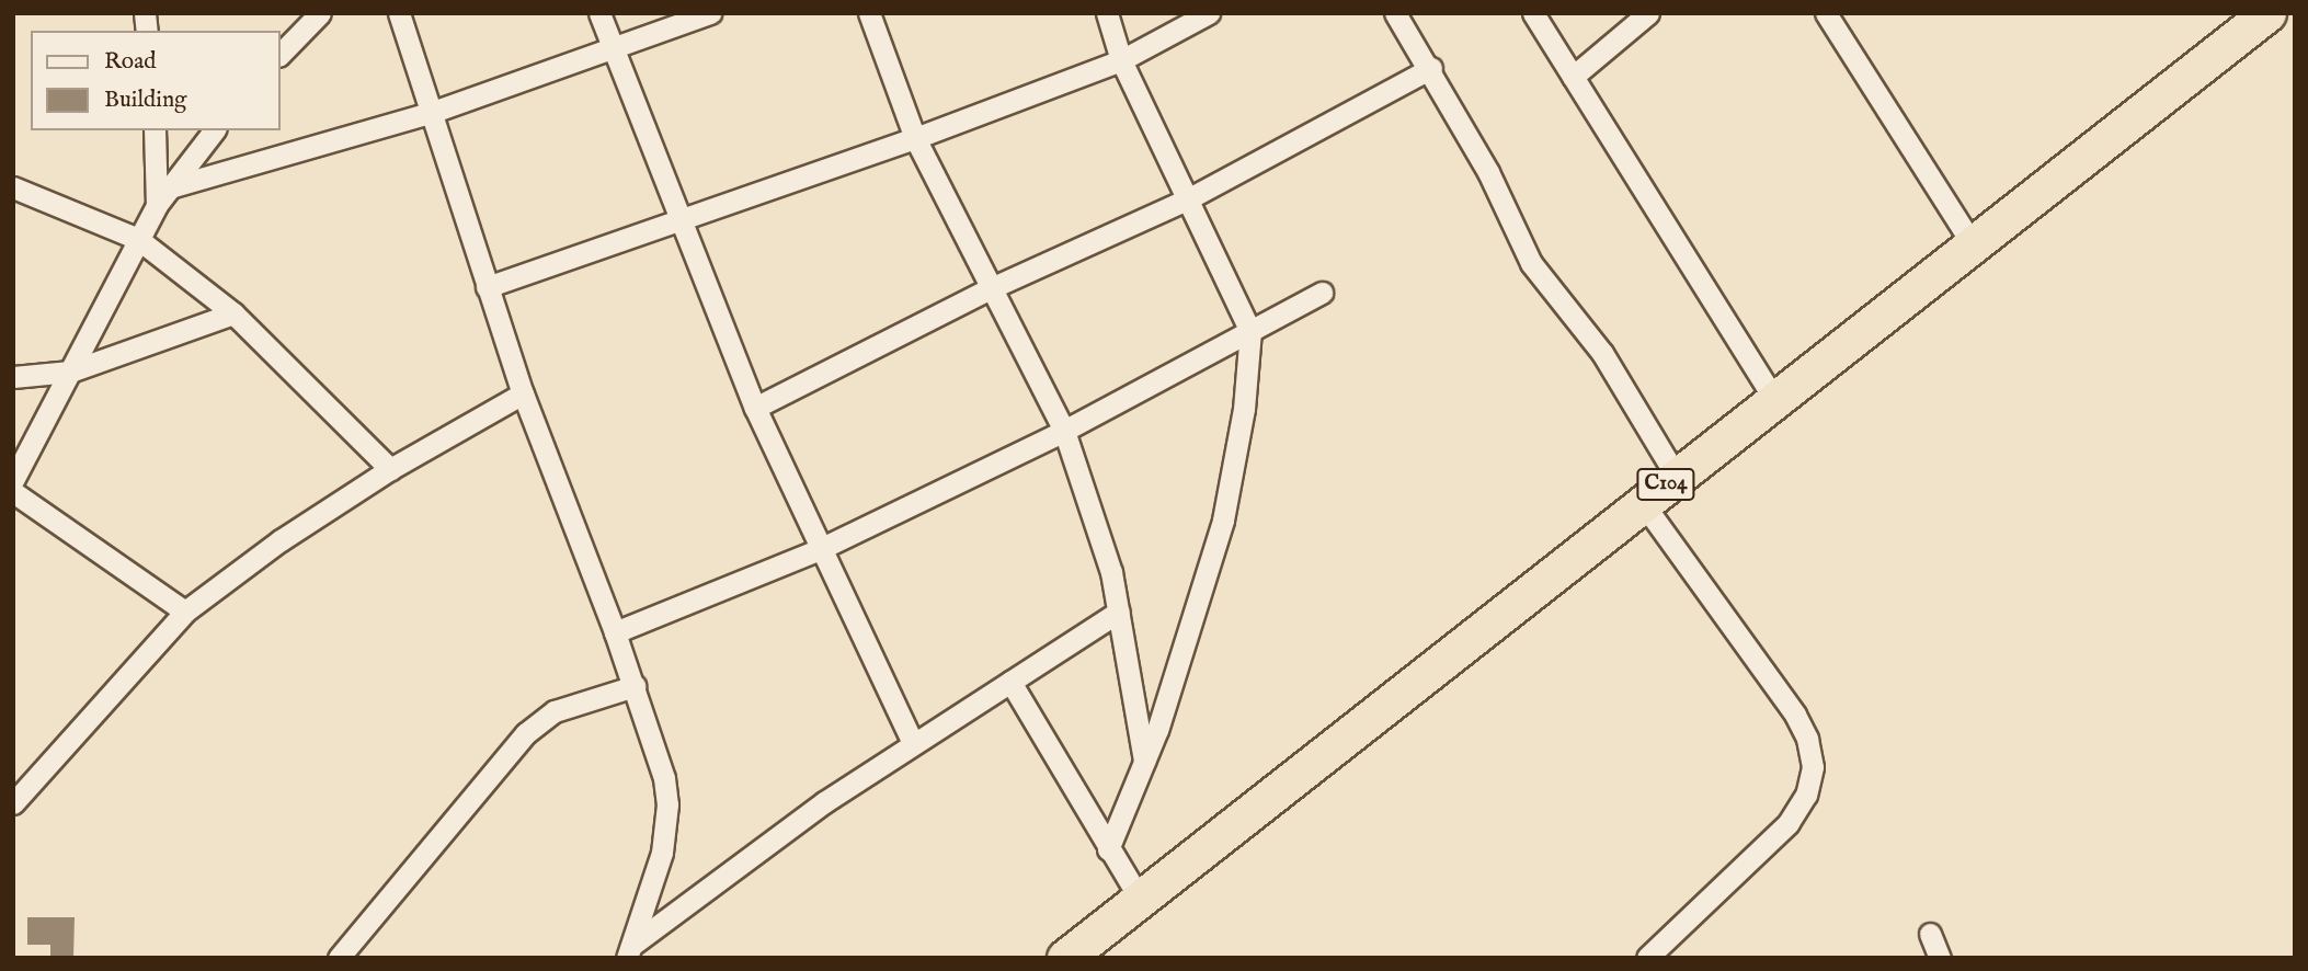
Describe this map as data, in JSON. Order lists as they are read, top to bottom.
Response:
{
  "streets": {
    "highway": ["C104"]
  },
  "legend": ["Road", "Building"]
}
